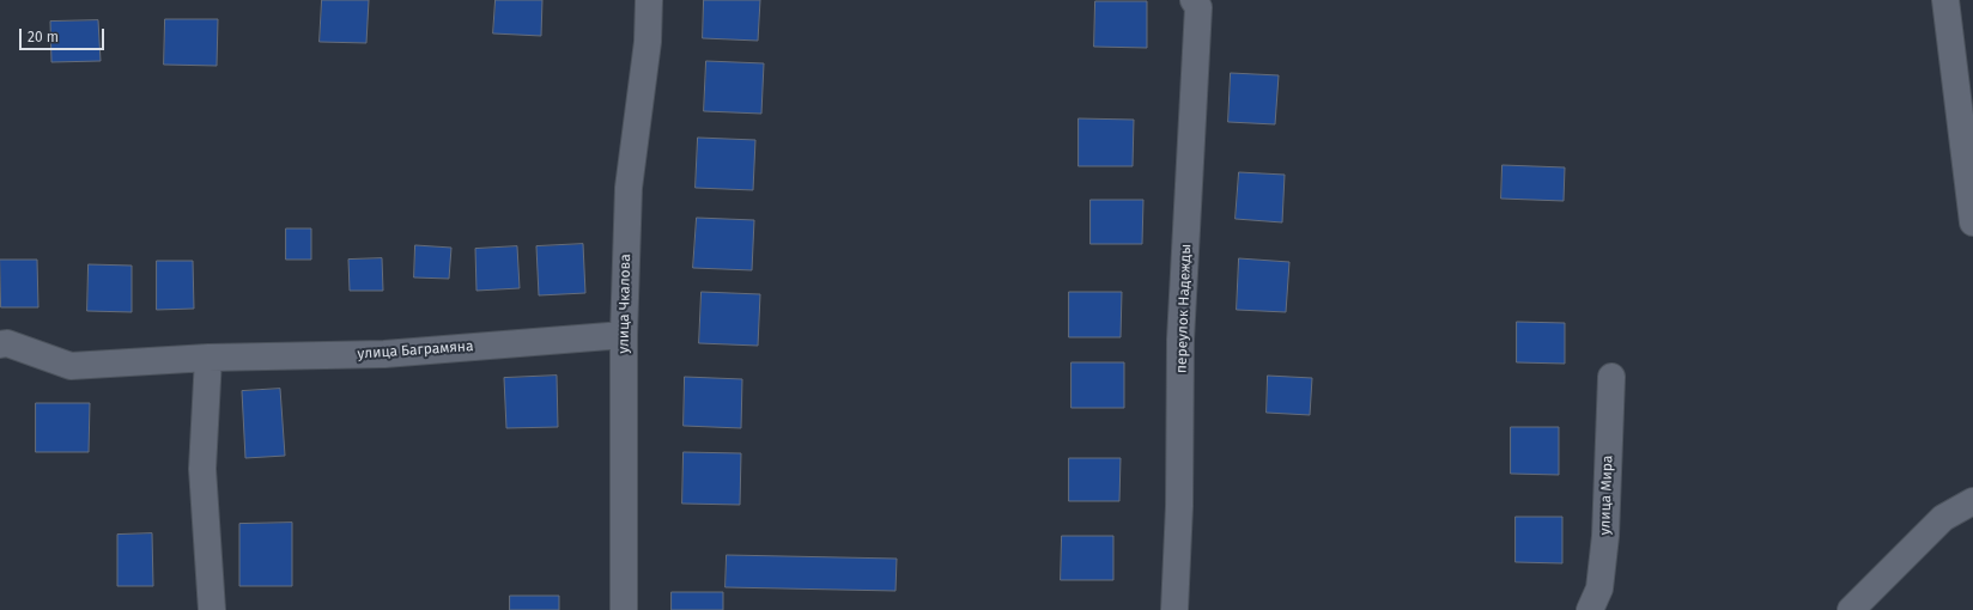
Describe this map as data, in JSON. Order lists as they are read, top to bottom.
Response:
{
  "streets": {
    "street": [
      "улица Чкалова",
      "переулок Надежды",
      "улица Баграмяна",
      "улица Мира"
    ]
  },
  "crossings": [
    ["улица Чкалова", "улица Баграмяна"]
  ],
  "scale_bar": "20 m"
}
